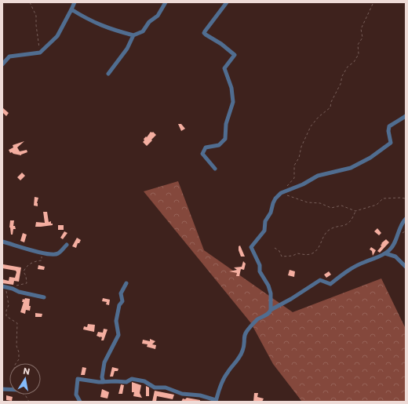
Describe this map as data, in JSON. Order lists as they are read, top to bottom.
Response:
{
  "north": "top"
}
